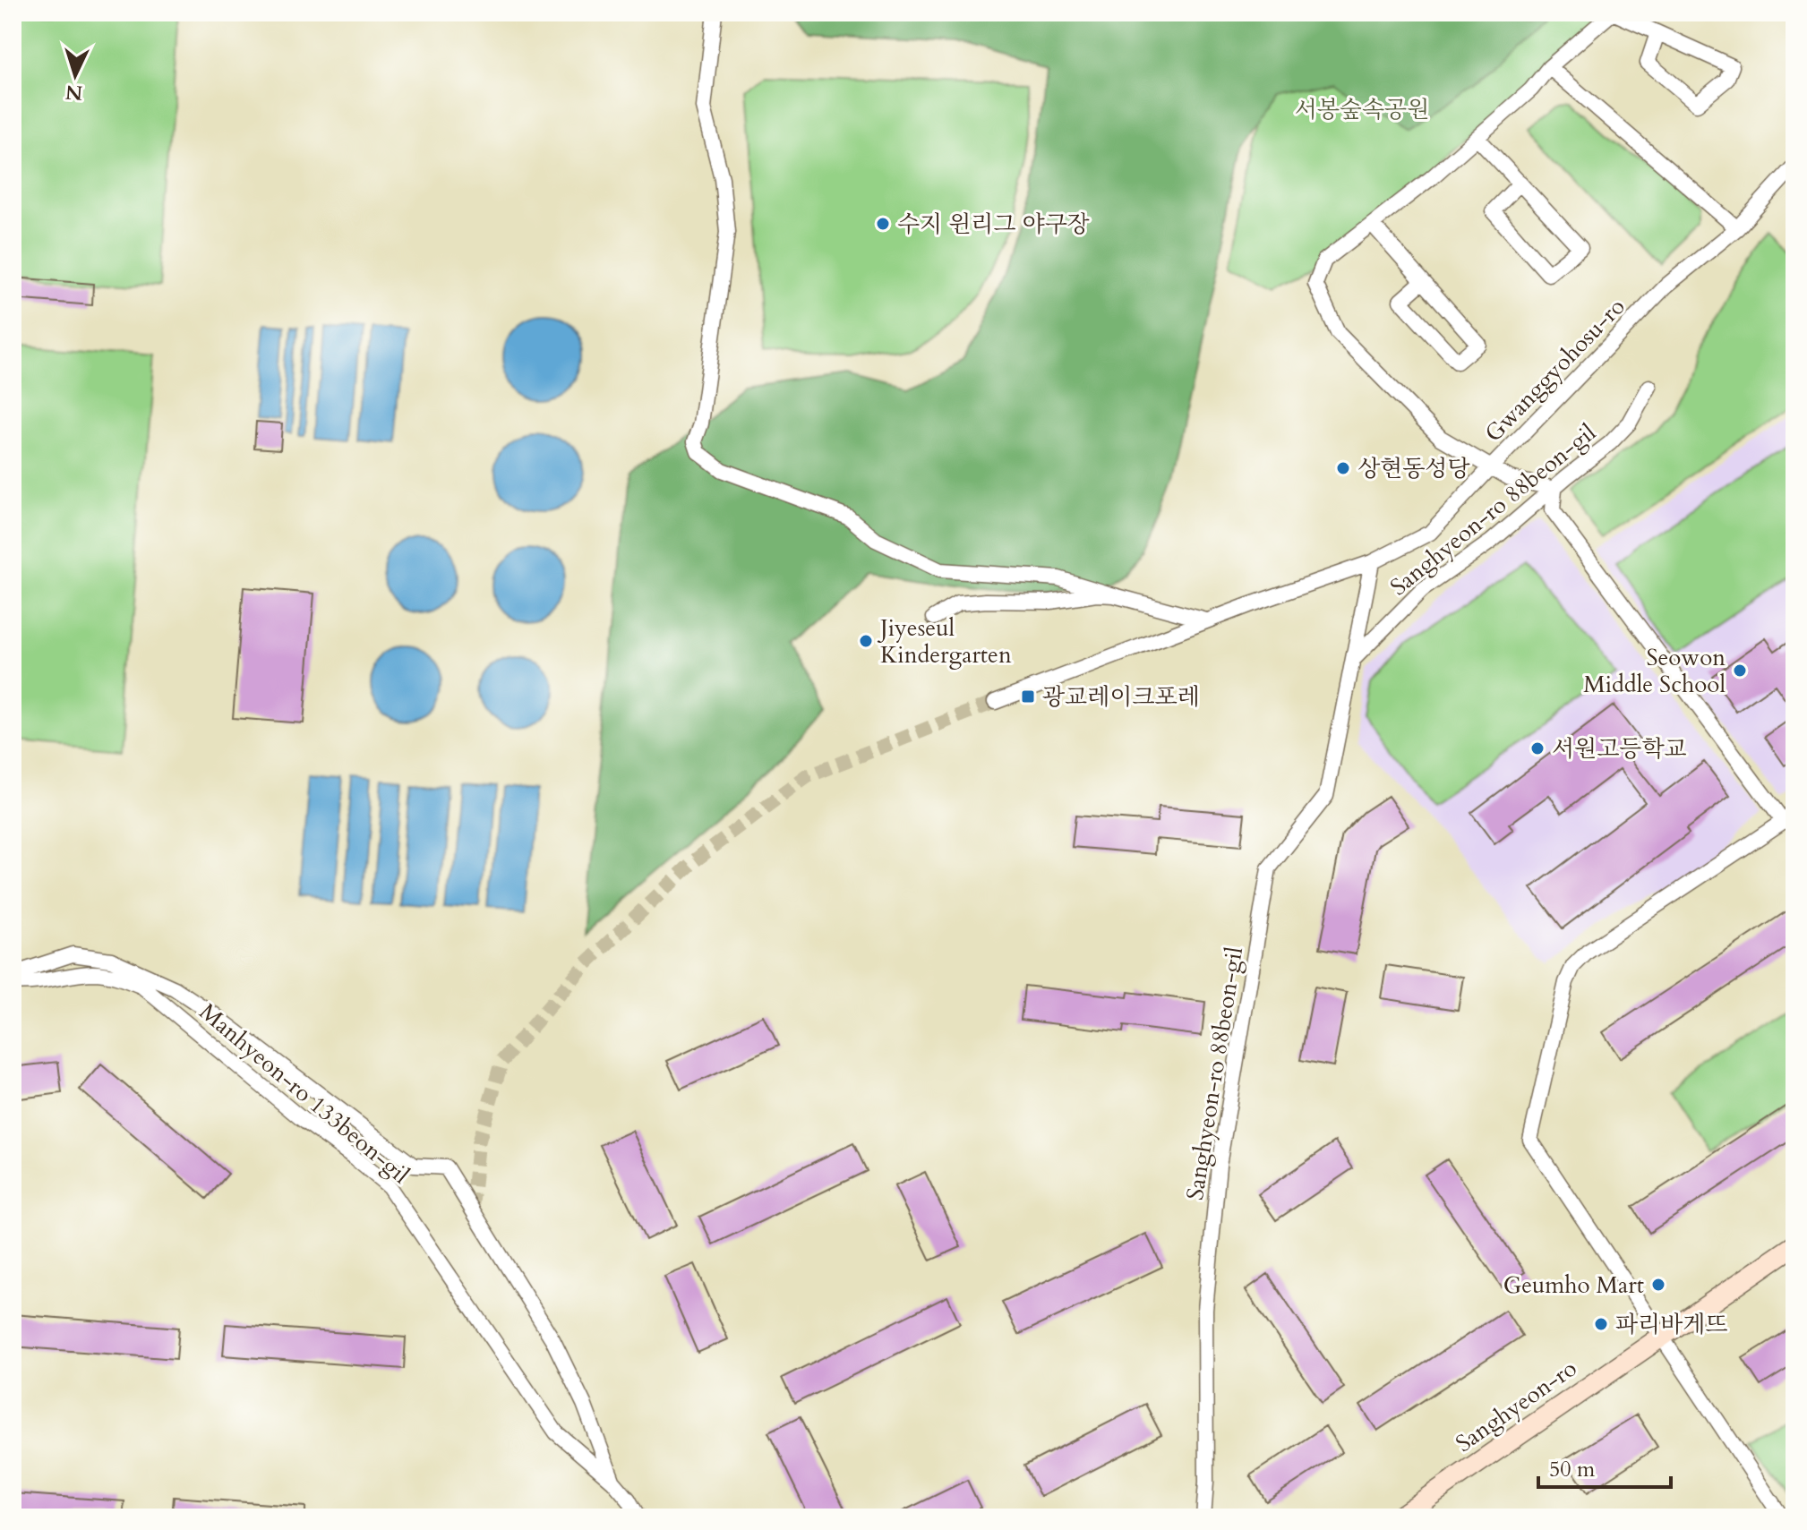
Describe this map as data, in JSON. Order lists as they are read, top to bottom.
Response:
{
  "streets": {
    "street": [
      "Gwanggyohosu-ro",
      "Sanghyeon-ro 88beon-gil",
      "Manhyeon-ro 133beon-gil",
      "Sanghyeon-ro"
    ]
  },
  "crossings": [
    ["Gwanggyohosu-ro", "Sanghyeon-ro 88beon-gil"]
  ],
  "parks": ["서봉숲속공원"],
  "places": {
    "other": [
      "수지 윈리그 야구장",
      "상현동성당",
      "Jiyeseul Kindergarten",
      "Seowon Middle School",
      "서원고등학교",
      "Geumho Mart",
      "파리바게뜨"
    ],
    "transit": ["광교레이크포레"]
  },
  "scale_bar": "50 m",
  "north": "bottom"
}
